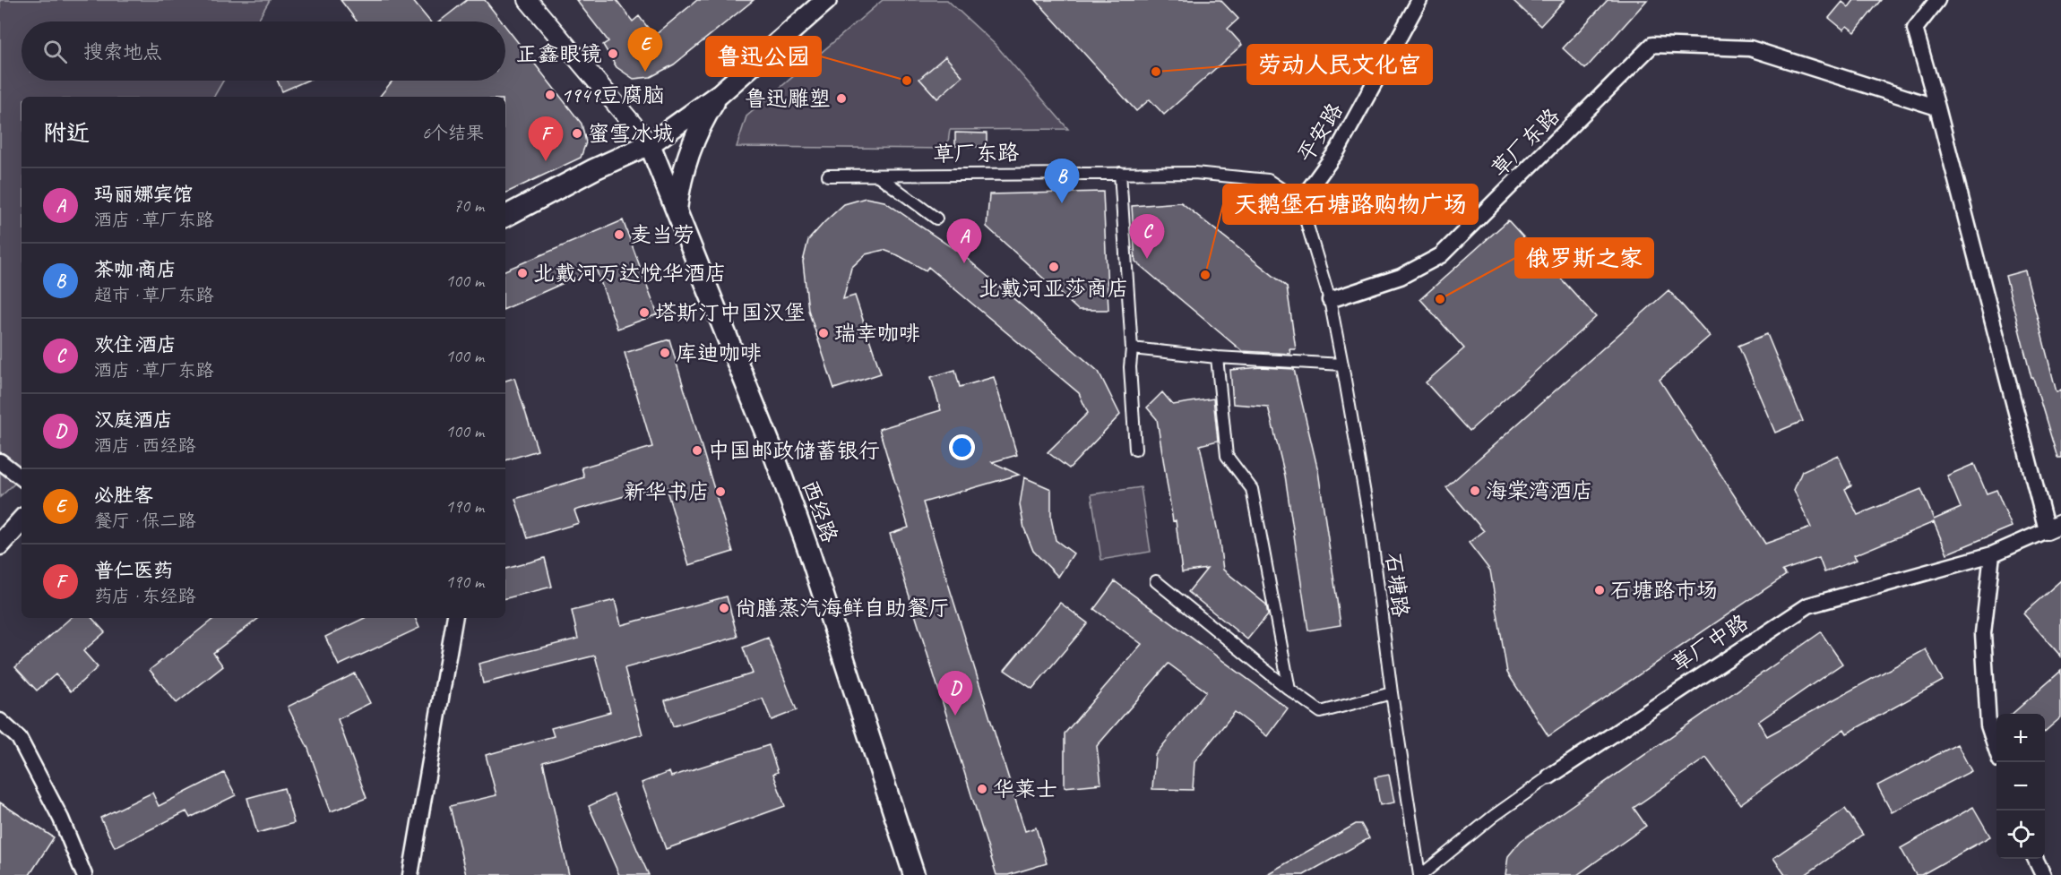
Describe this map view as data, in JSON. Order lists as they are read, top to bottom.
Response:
{
  "streets": {
    "main road": ["西经路"],
    "street": [
      "平安路",
      "草厂东路",
      "石塘路",
      "草厂中路"
    ]
  },
  "crossings": [
    ["平安路", "草厂东路"],
    ["草厂东路", "石塘路"],
    ["石塘路", "草厂中路"]
  ],
  "places": [
    "正鑫眼镜",
    "劳动人民文化宫",
    "鲁迅公园",
    "1949豆腐脑",
    "鲁迅雕塑",
    "蜜雪冰城",
    "麦当劳",
    "北戴河亚莎商店",
    "北戴河万达悦华酒店",
    "天鹅堡石塘路购物广场",
    "俄罗斯之家",
    "塔斯汀中国汉堡",
    "瑞幸咖啡",
    "库迪咖啡",
    "中国邮政储蓄银行",
    "海棠湾酒店",
    "新华书店",
    "石塘路市场",
    "尚膳蒸汽海鲜自助餐厅",
    "华莱士"
  ],
  "page": {
    "search": "搜索地点",
    "pins": [
      "E",
      "F",
      "B",
      "C",
      "A",
      "D"
    ],
    "heading": ["附近", "6个结果"],
    "list": [
      {
        "mark": "A",
        "name": "玛丽娜宾馆",
        "note": "酒店 · 草厂东路",
        "value": "70 m"
      },
      {
        "mark": "B",
        "name": "茶咖·商店",
        "note": "超市 · 草厂东路",
        "value": "100 m"
      },
      {
        "mark": "C",
        "name": "欢住·酒店",
        "note": "酒店 · 草厂东路",
        "value": "100 m"
      },
      {
        "mark": "D",
        "name": "汉庭酒店",
        "note": "酒店 · 西经路",
        "value": "100 m"
      },
      {
        "mark": "E",
        "name": "必胜客",
        "note": "餐厅 · 保二路",
        "value": "190 m"
      },
      {
        "mark": "F",
        "name": "普仁医药",
        "note": "药店 · 东经路",
        "value": "190 m"
      }
    ],
    "map_buttons": ["+", "−"]
  }
}
